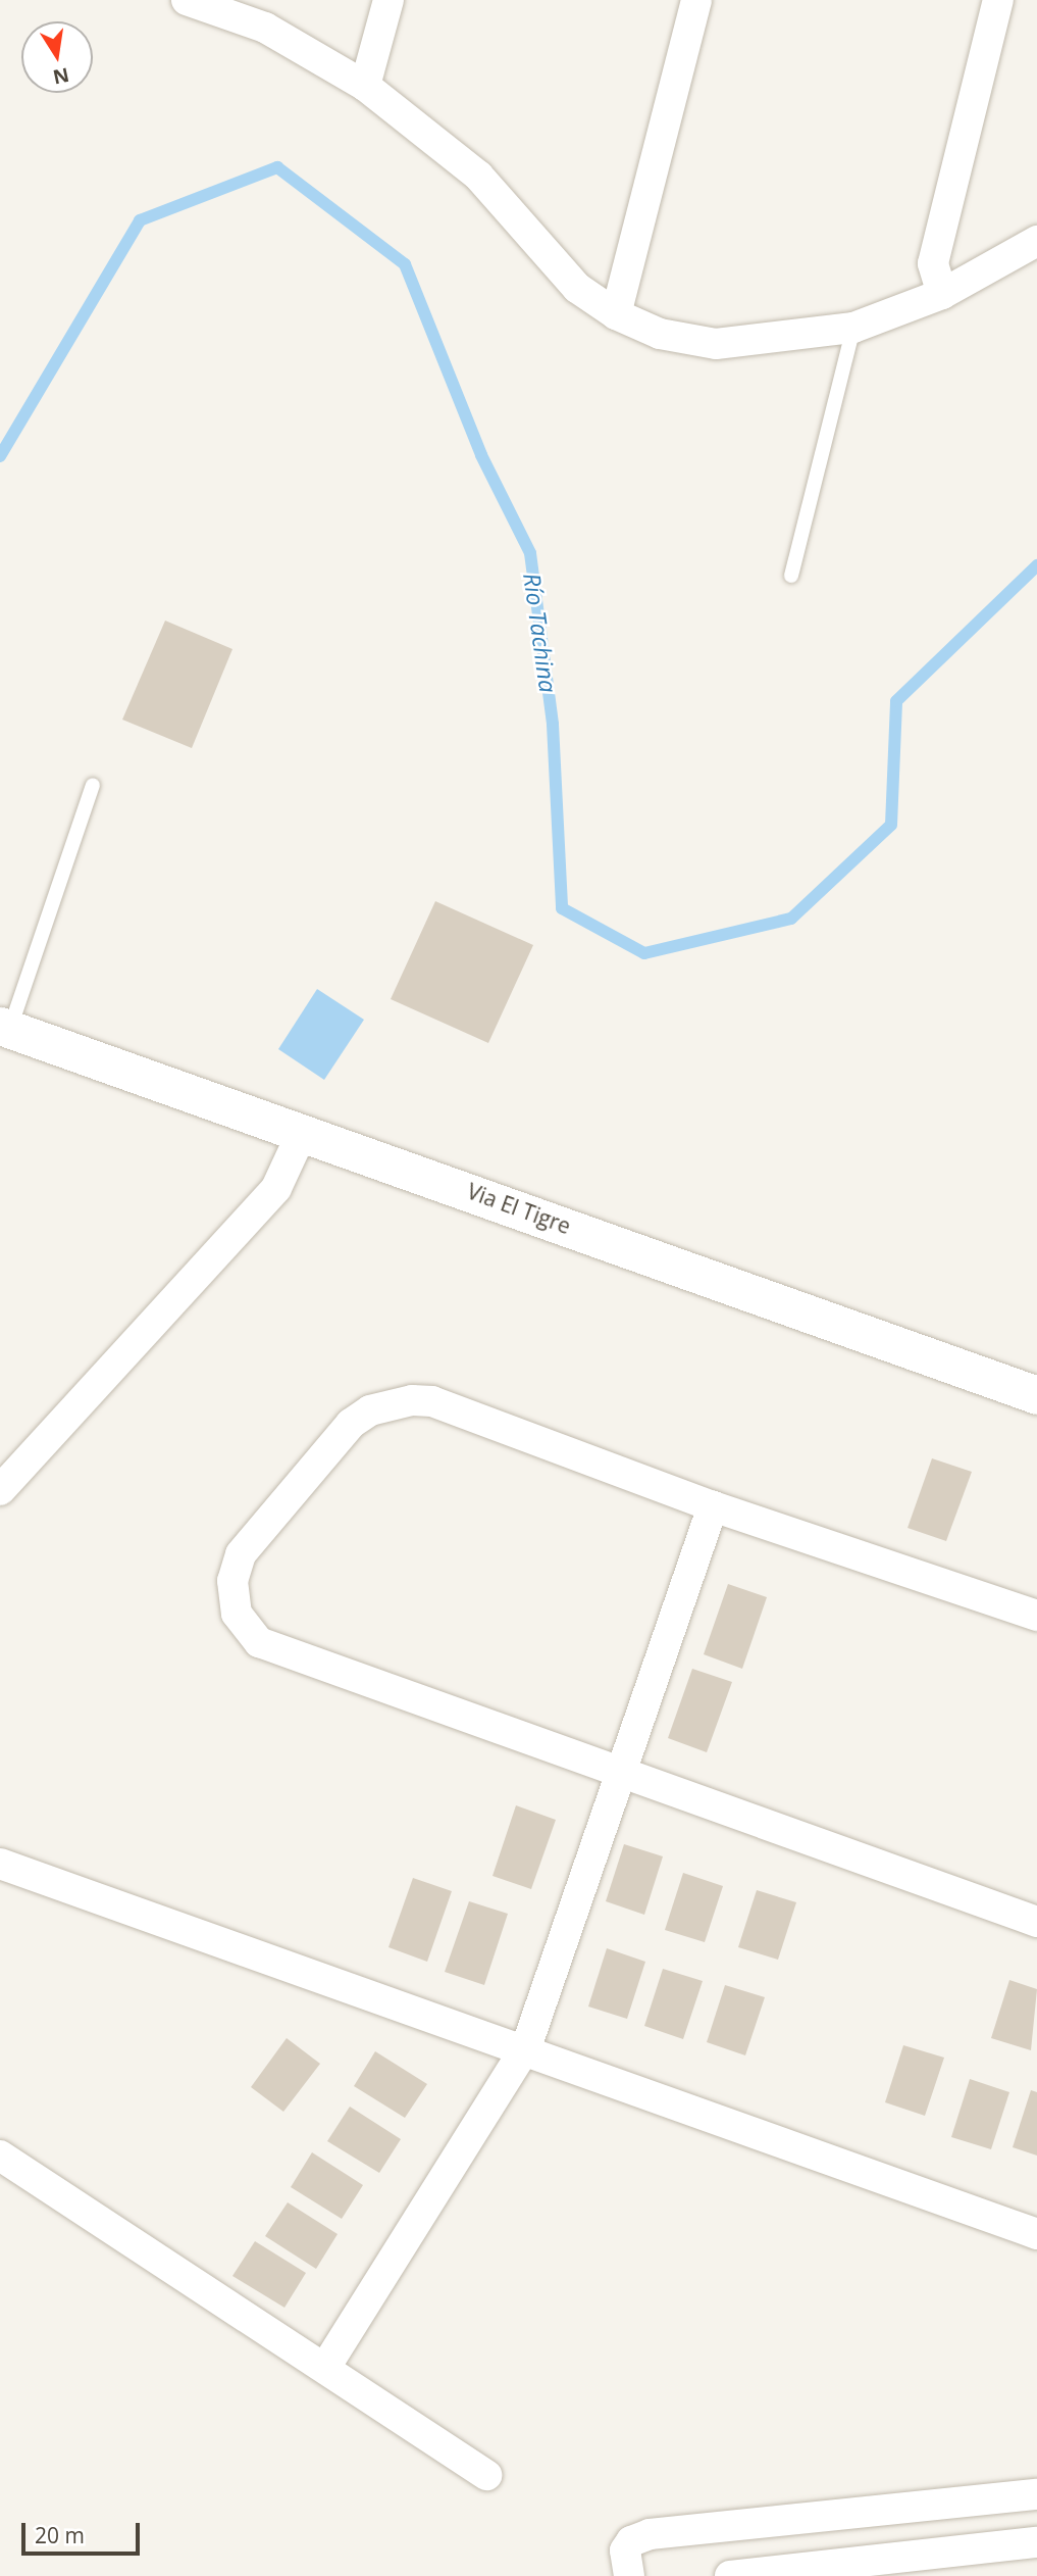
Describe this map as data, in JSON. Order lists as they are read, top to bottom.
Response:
{
  "streets": {
    "street": ["Via El Tigre"]
  },
  "water": ["Río Tachina"],
  "scale_bar": "20 m",
  "north": "bottom"
}
